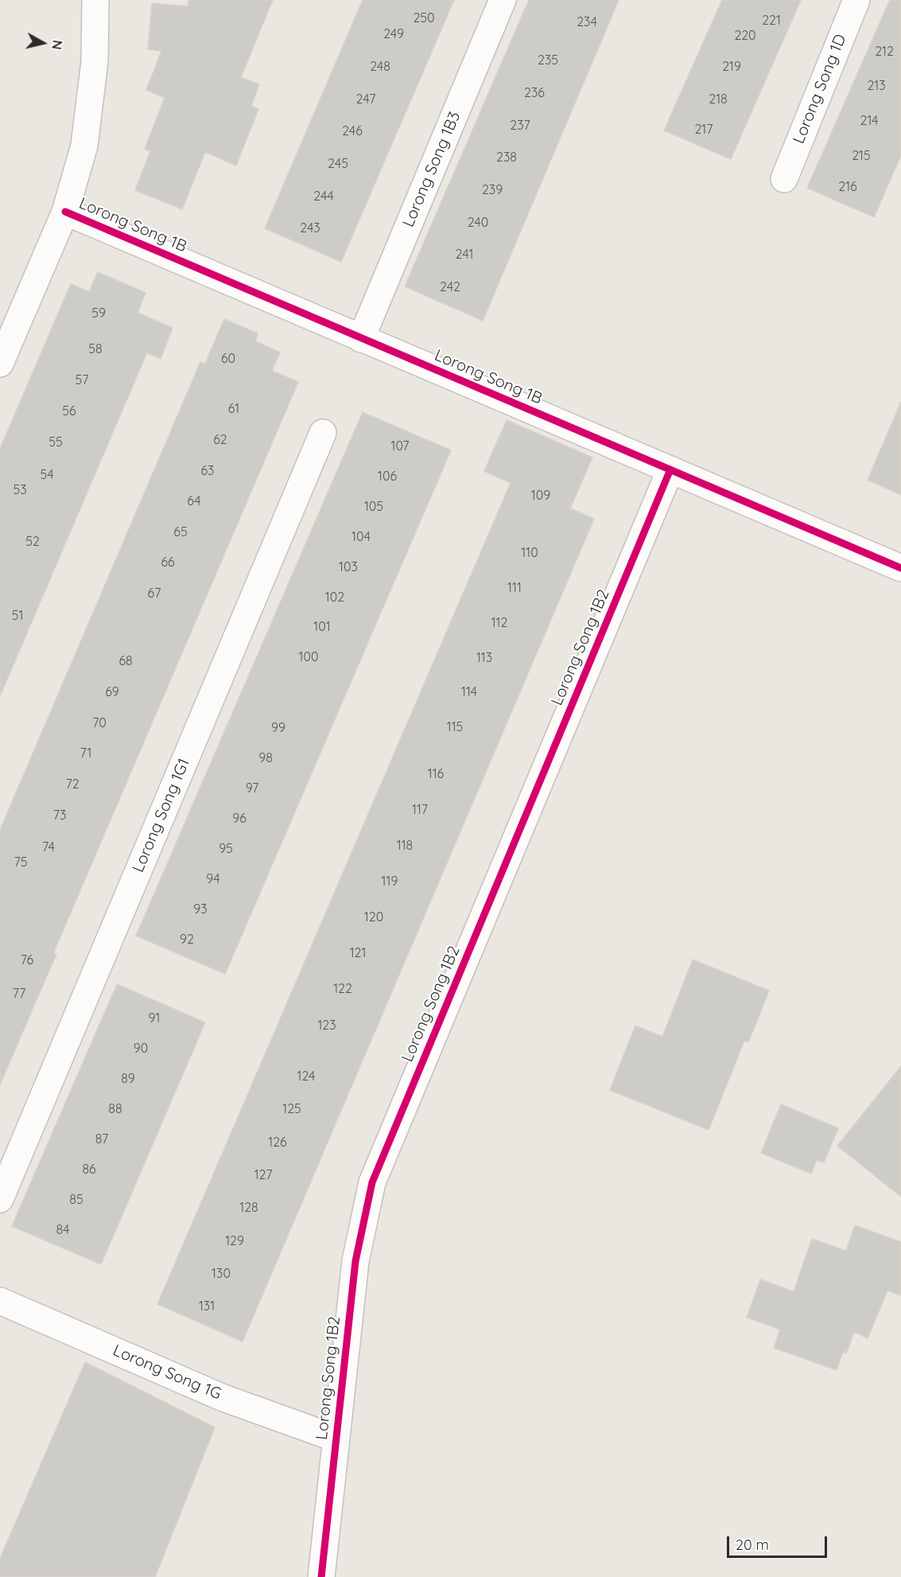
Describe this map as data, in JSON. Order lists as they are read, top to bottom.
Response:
{
  "streets": {
    "street": [
      "Lorong Song 1D",
      "Lorong Song 1B3",
      "Lorong Song 1B",
      "Lorong Song 1B2",
      "Lorong Song 1G1",
      "Lorong Song 1G"
    ]
  },
  "crossings": [
    ["Lorong Song 1B3", "Lorong Song 1B"],
    ["Lorong Song 1B", "Lorong Song 1B2"],
    ["Lorong Song 1B2", "Lorong Song 1G"]
  ],
  "house_numbers": [
    "250",
    "221",
    "234",
    "249",
    "220",
    "212",
    "235",
    "248",
    "219",
    "213",
    "236",
    "247",
    "218",
    "214",
    "237",
    "217",
    "246",
    "215",
    "238",
    "245",
    "216",
    "239",
    "244",
    "240",
    "243",
    "241",
    "242",
    "59",
    "58",
    "60",
    "57",
    "61",
    "56",
    "62",
    "55",
    "107",
    "63",
    "54",
    "106",
    "53",
    "109",
    "64",
    "105",
    "65",
    "104",
    "52",
    "110",
    "66",
    "103",
    "111",
    "67",
    "102",
    "51",
    "112",
    "101",
    "100",
    "113",
    "68",
    "69",
    "114",
    "70",
    "115",
    "99",
    "71",
    "98",
    "116",
    "72",
    "97",
    "117",
    "73",
    "96",
    "118",
    "74",
    "95",
    "75",
    "94",
    "119",
    "93",
    "120",
    "92",
    "121",
    "76",
    "122",
    "77",
    "91",
    "123",
    "90",
    "124",
    "89",
    "88",
    "125",
    "87",
    "126",
    "86",
    "127",
    "85",
    "128",
    "84",
    "129",
    "130",
    "131"
  ],
  "scale_bar": "20 m",
  "north": "right"
}
